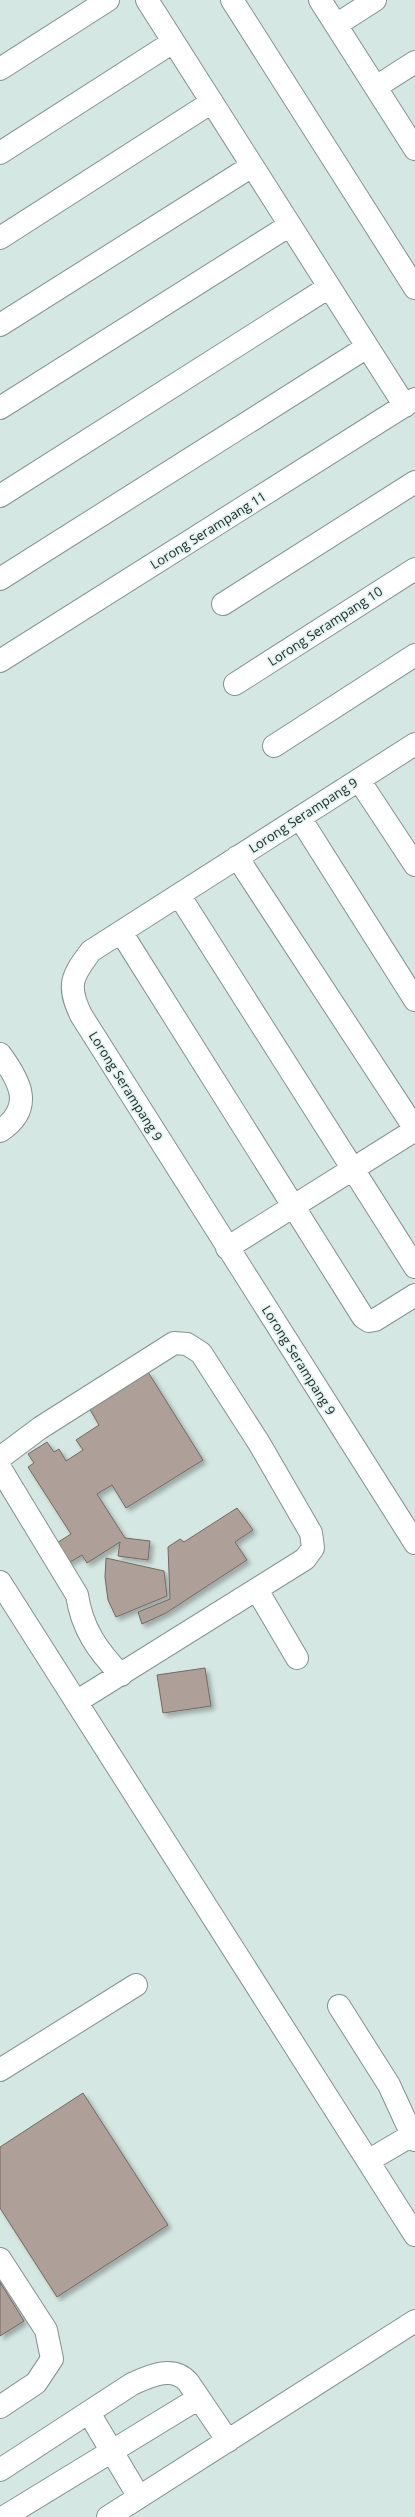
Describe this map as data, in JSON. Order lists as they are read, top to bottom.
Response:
{
  "streets": {
    "street": ["Lorong Serampang 11", "Lorong Serampang 10", "Lorong Serampang 9"]
  }
}
